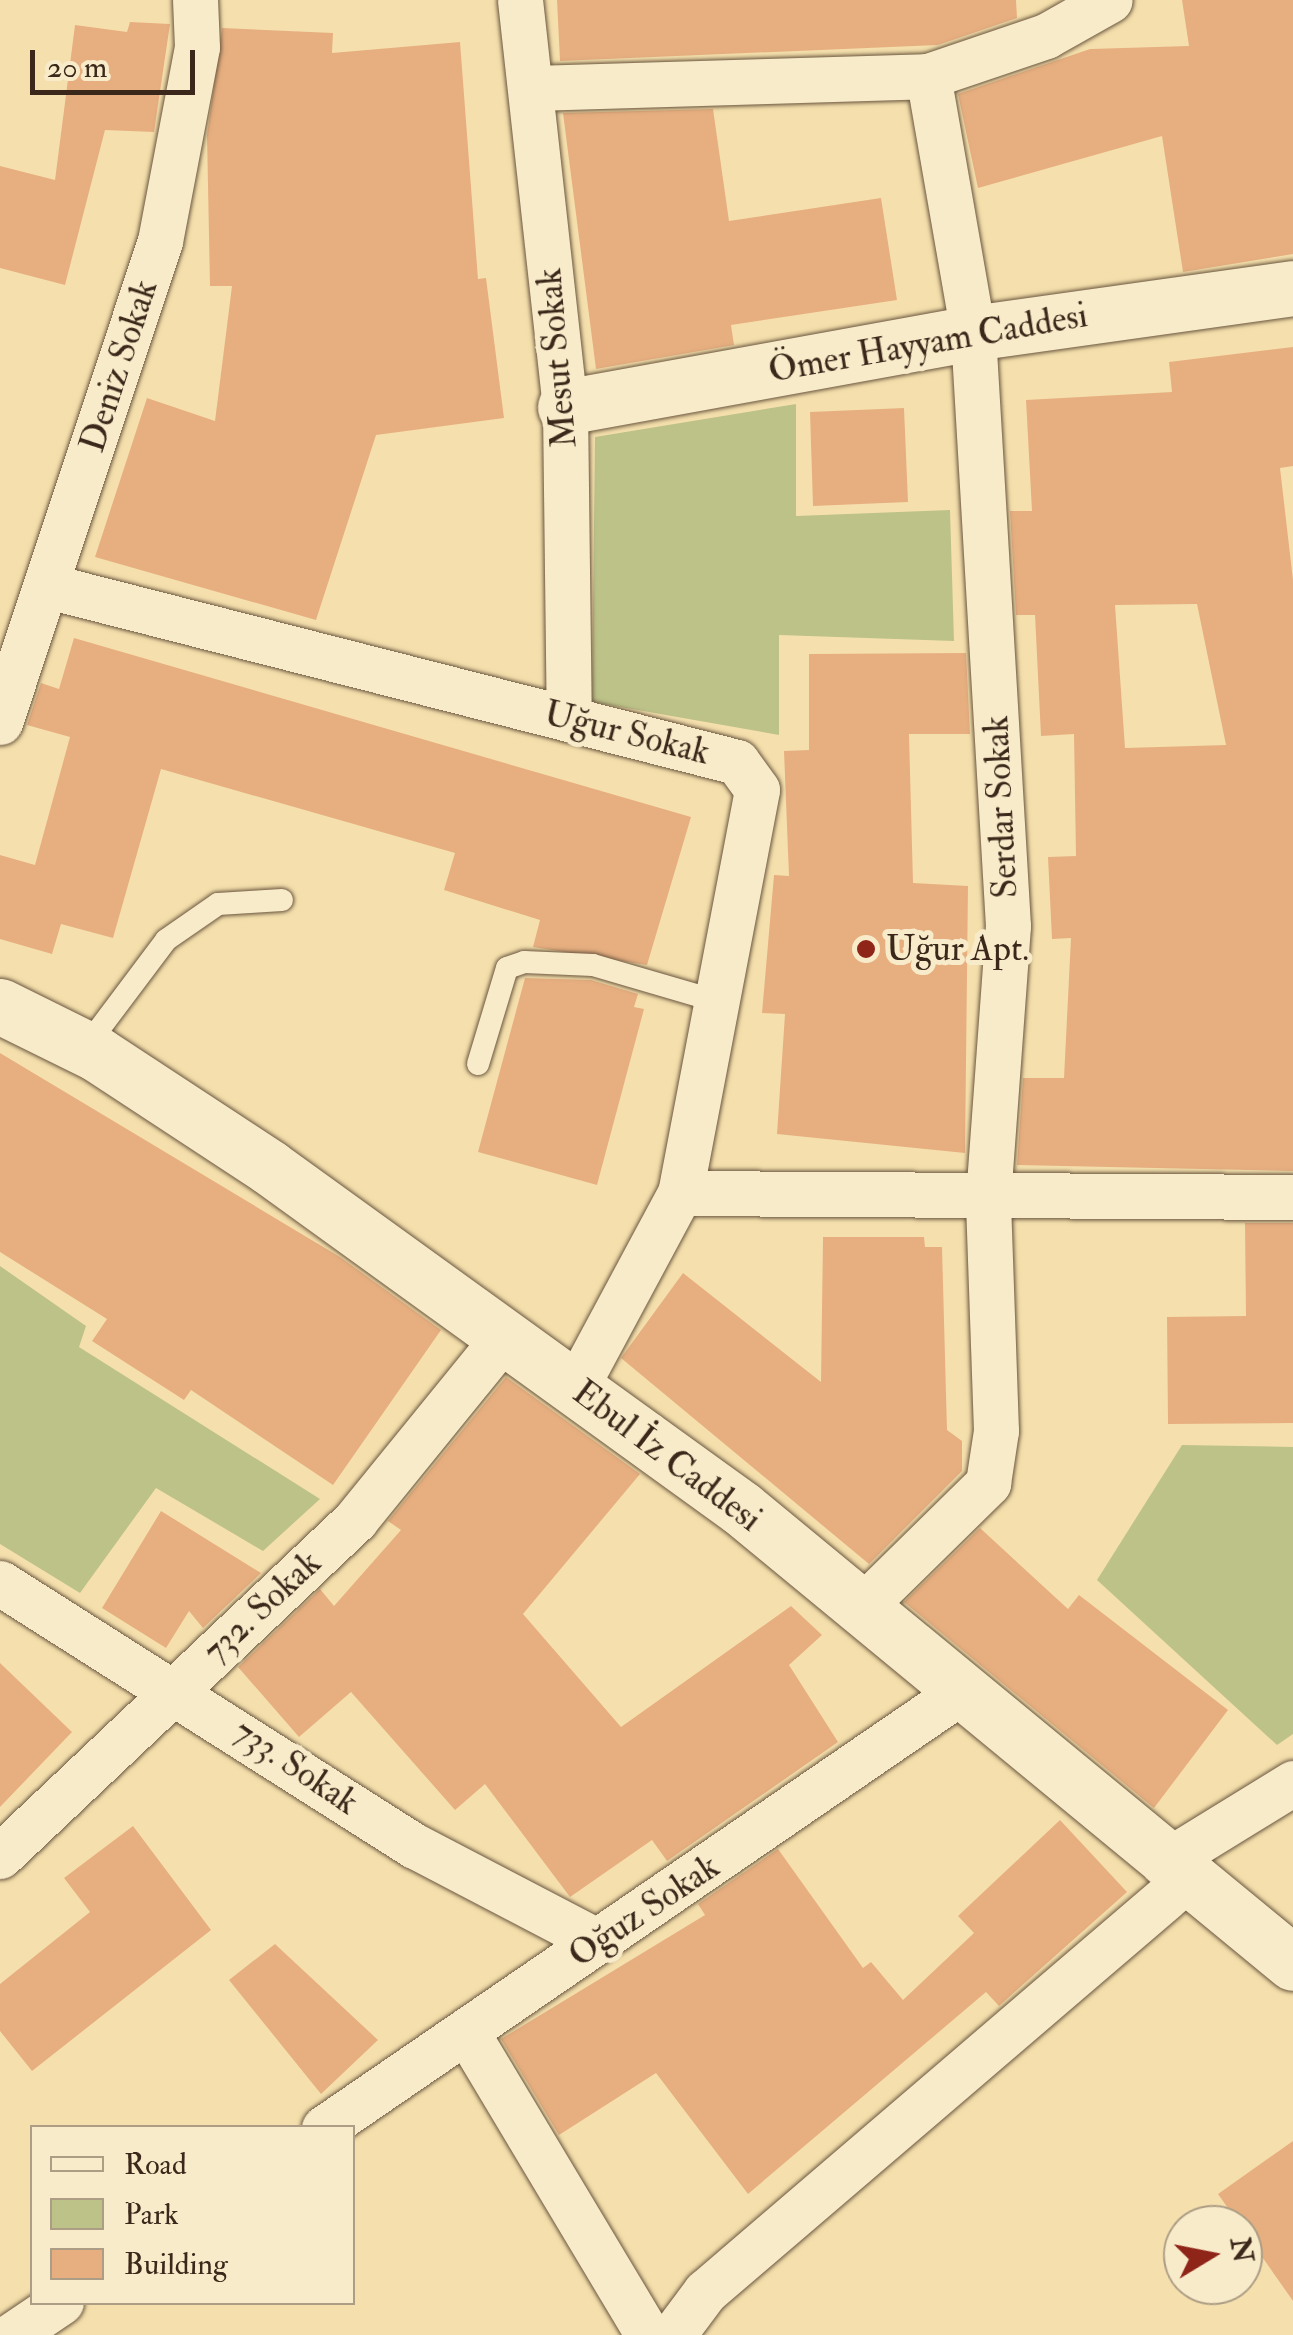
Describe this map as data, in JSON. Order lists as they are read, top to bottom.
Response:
{
  "streets": {
    "street": [
      "Ömer Hayyam Caddesi",
      "Mesut Sokak",
      "Deniz Sokak",
      "Uğur Sokak",
      "Serdar Sokak",
      "Ebul İz Caddesi",
      "732. Sokak",
      "733. Sokak",
      "Oğuz Sokak"
    ]
  },
  "crossings": [
    ["Ömer Hayyam Caddesi", "Mesut Sokak"],
    ["Ömer Hayyam Caddesi", "Serdar Sokak"],
    ["Mesut Sokak", "Uğur Sokak"],
    ["Deniz Sokak", "Uğur Sokak"],
    ["Uğur Sokak", "Ebul İz Caddesi"],
    ["Serdar Sokak", "Ebul İz Caddesi"],
    ["Ebul İz Caddesi", "732. Sokak"],
    ["Ebul İz Caddesi", "Oğuz Sokak"],
    ["732. Sokak", "733. Sokak"],
    ["733. Sokak", "Oğuz Sokak"]
  ],
  "places": ["Uğur Apt."],
  "legend": ["Road", "Park", "Building"],
  "scale_bar": "20 m",
  "north": "right"
}
